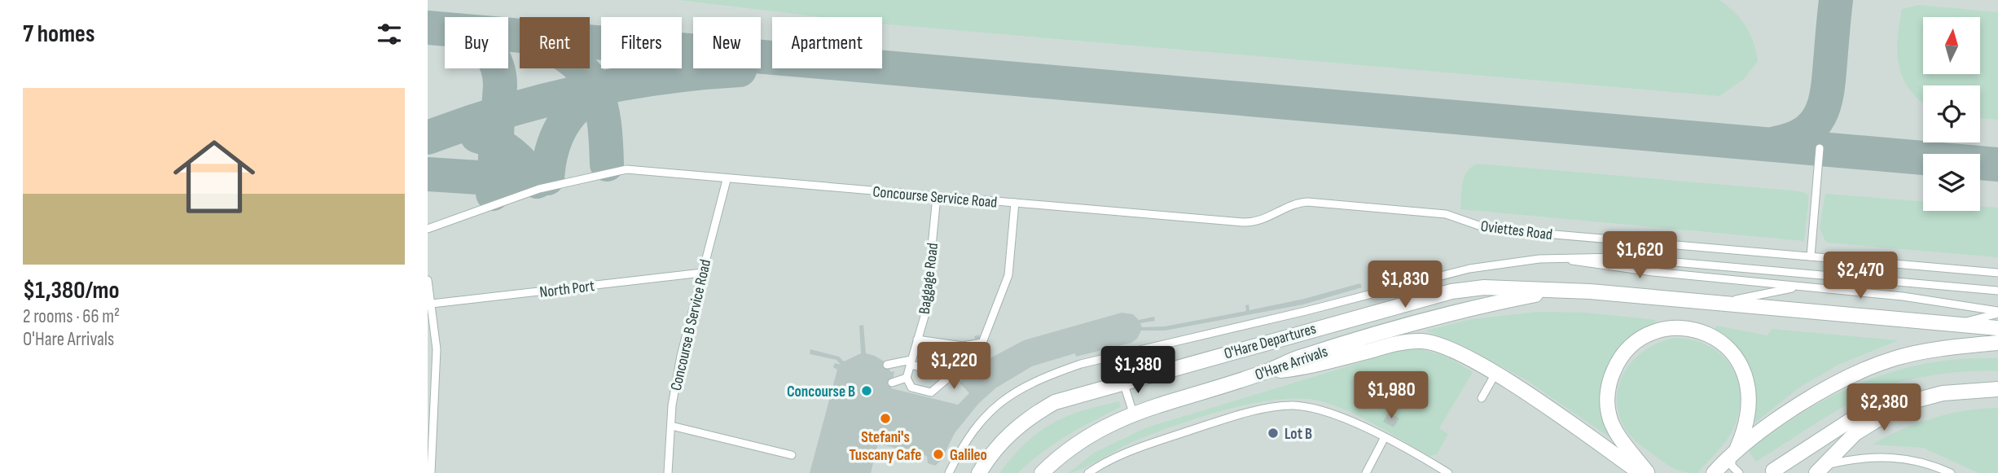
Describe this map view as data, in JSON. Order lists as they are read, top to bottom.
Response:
{
  "streets": {
    "street": ["O'Hare Departures", "O'Hare Arrivals"],
    "lane": [
      "Concourse Service Road",
      "Oviettes Road",
      "Baggage Road",
      "North Port",
      "Concourse B Service Road"
    ]
  },
  "crossings": [
    ["Concourse Service Road", "Oviettes Road"],
    ["Concourse Service Road", "Baggage Road"],
    ["Concourse Service Road", "Concourse B Service Road"],
    ["North Port", "Concourse B Service Road"],
    ["O'Hare Departures", "O'Hare Arrivals"]
  ],
  "places": [
    "Concourse B",
    "Stefani's Tuscany Cafe",
    "Lot B",
    "Galileo"
  ],
  "north": "top",
  "page": {
    "heading": "7 homes",
    "chip": [
      "Buy",
      "Rent",
      "Filters",
      "New",
      "Apartment"
    ],
    "list": [
      {
        "name": "$1,380/mo",
        "note": "2 rooms · 66 m² · O'Hare Arrivals"
      }
    ],
    "price": [
      "$1,620",
      "$2,470",
      "$1,830",
      "$1,220",
      "$1,380",
      "$1,980",
      "$2,380"
    ]
  }
}
